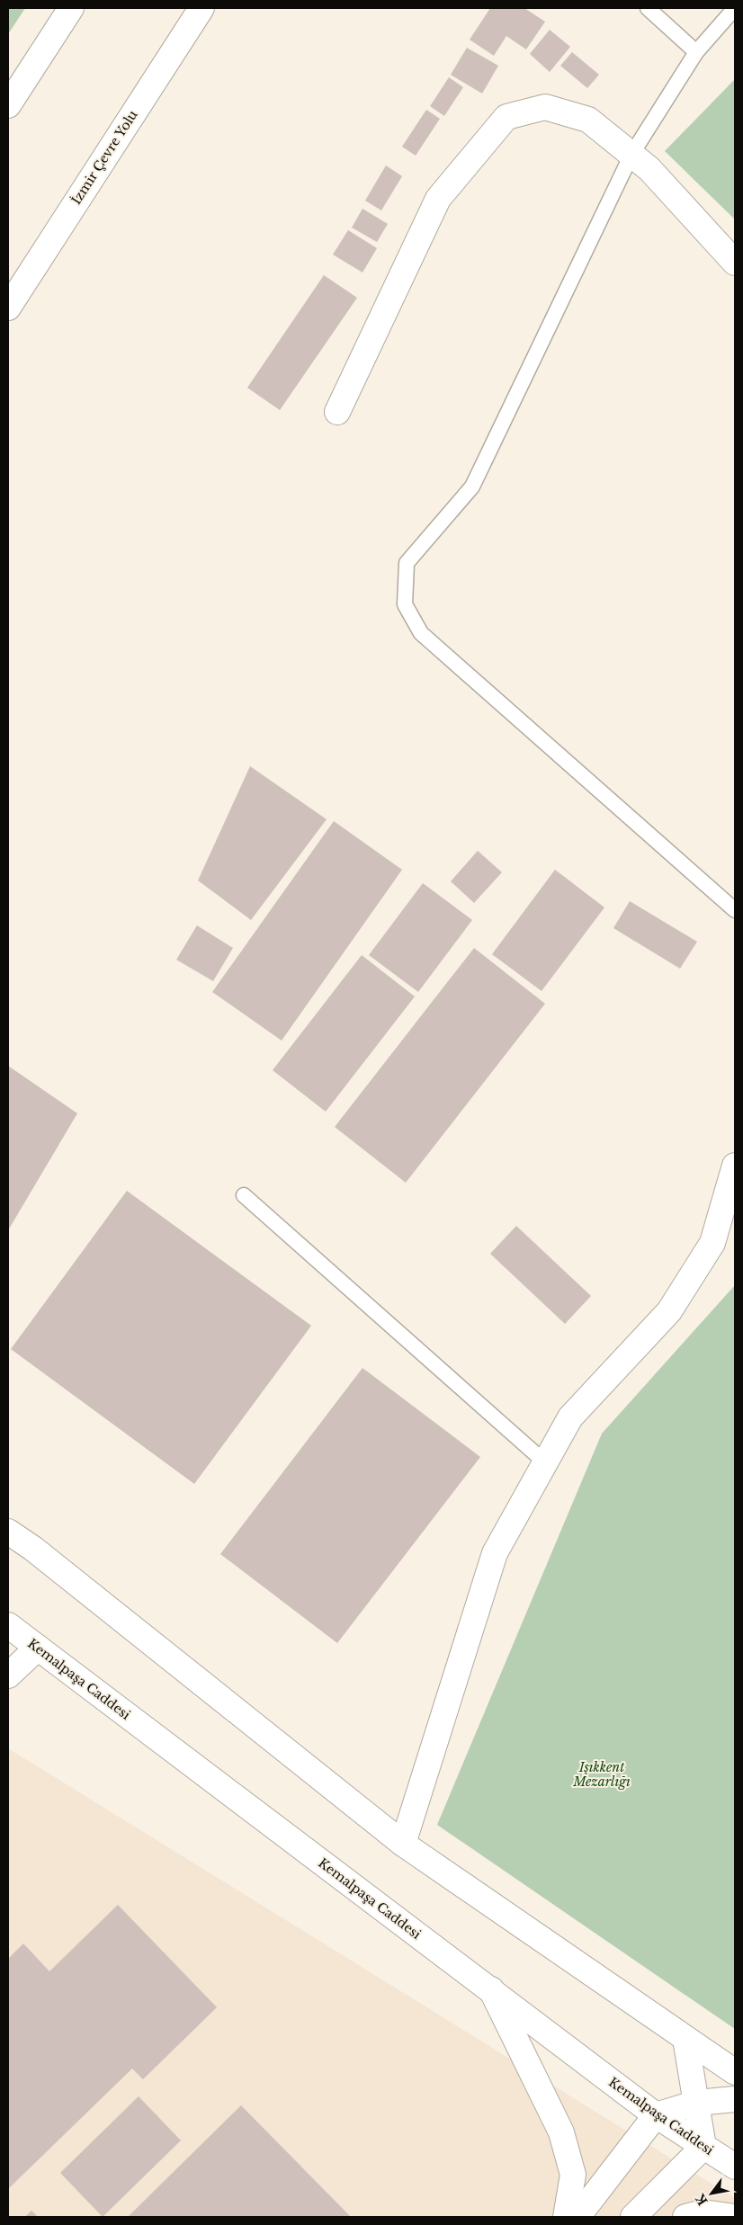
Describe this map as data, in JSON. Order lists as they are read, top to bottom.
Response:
{
  "streets": {
    "main road": ["İzmir Çevre Yolu", "Kemalpaşa Caddesi"]
  },
  "parks": ["Işıkkent Mezarlığı"],
  "north": "bottom left"
}
